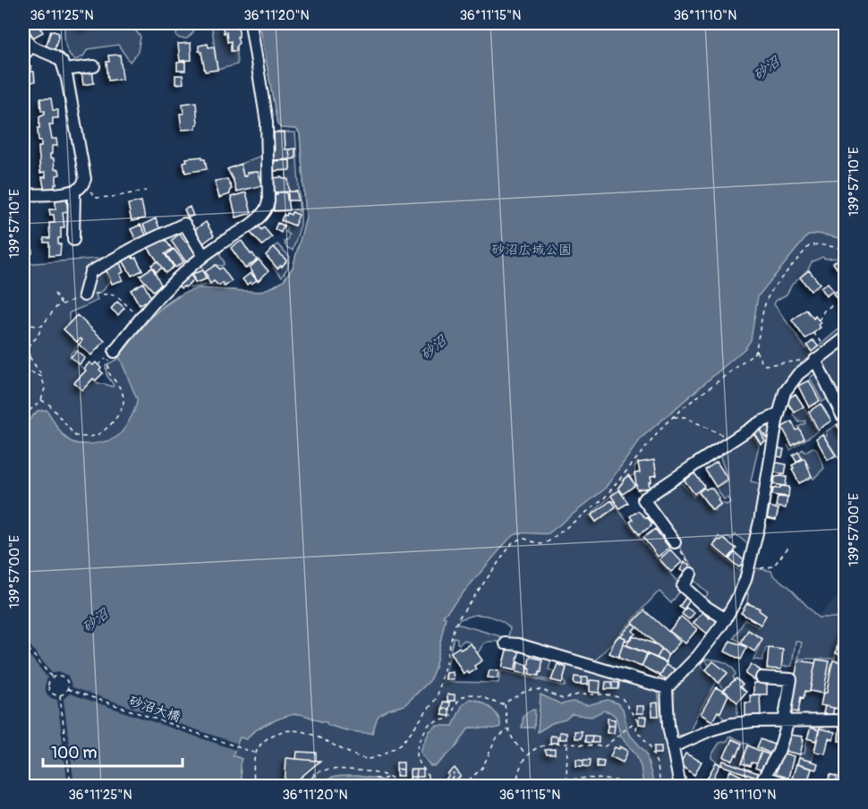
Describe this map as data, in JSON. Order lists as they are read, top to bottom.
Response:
{
  "streets": {
    "path": ["砂沼大橋"]
  },
  "water": ["砂沼"],
  "parks": ["砂沼広域公園"],
  "scale_bar": "100 m",
  "coordinates": [
    "36°11'25\"N",
    "36°11'20\"N",
    "36°11'15\"N",
    "36°11'10\"N",
    "139°57'10\"E",
    "139°57'00\"E"
  ]
}
